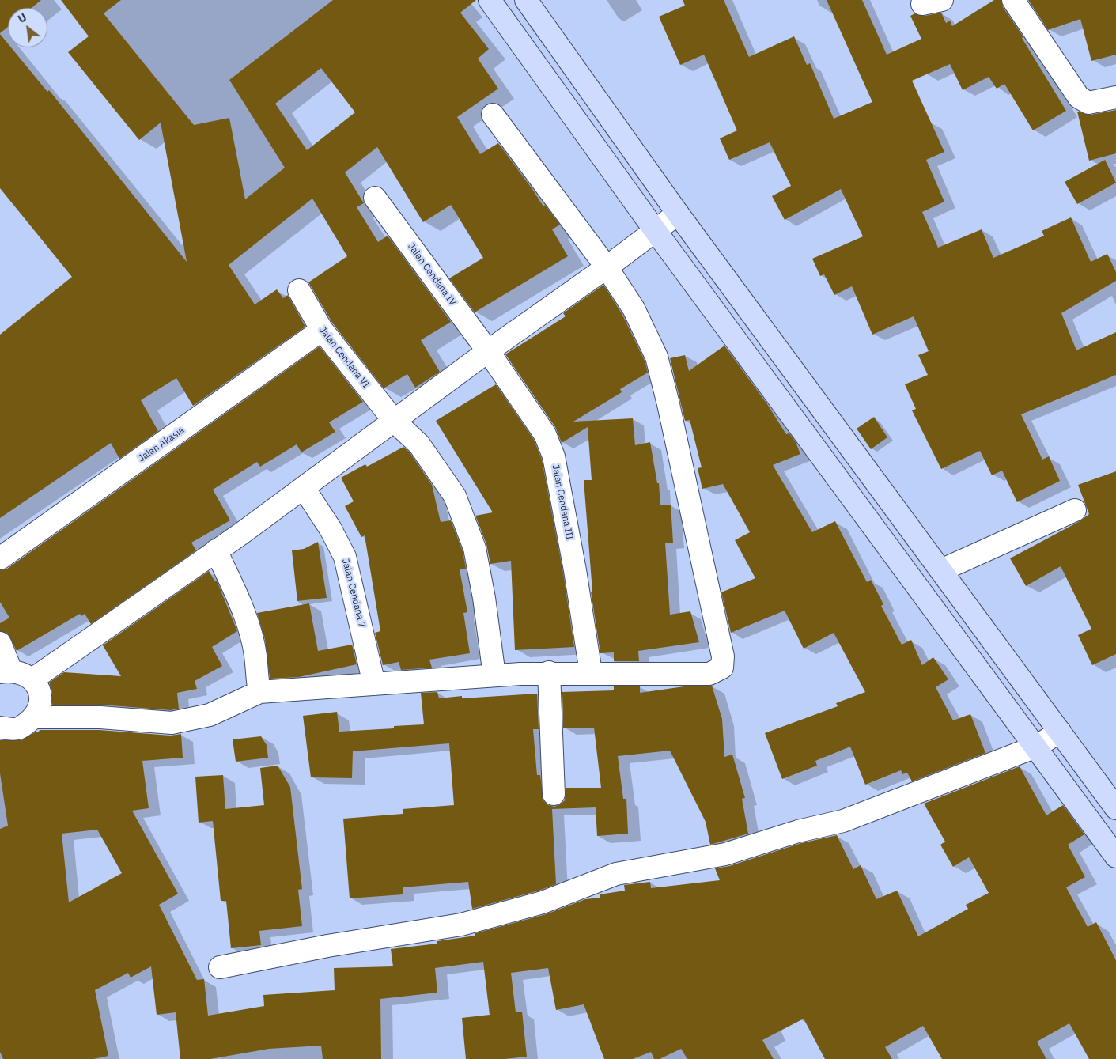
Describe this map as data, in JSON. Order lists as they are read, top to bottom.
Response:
{
  "streets": {
    "street": [
      "Jalan Cendana IV",
      "Jalan Cendana VI",
      "Jalan Akasia",
      "Jalan Cendana III",
      "Jalan Cendana 7"
    ]
  },
  "crossings": [
    ["Jalan Cendana IV", "Jalan Cendana III"],
    ["Jalan Cendana VI", "Jalan Akasia"]
  ],
  "north": "top left"
}
